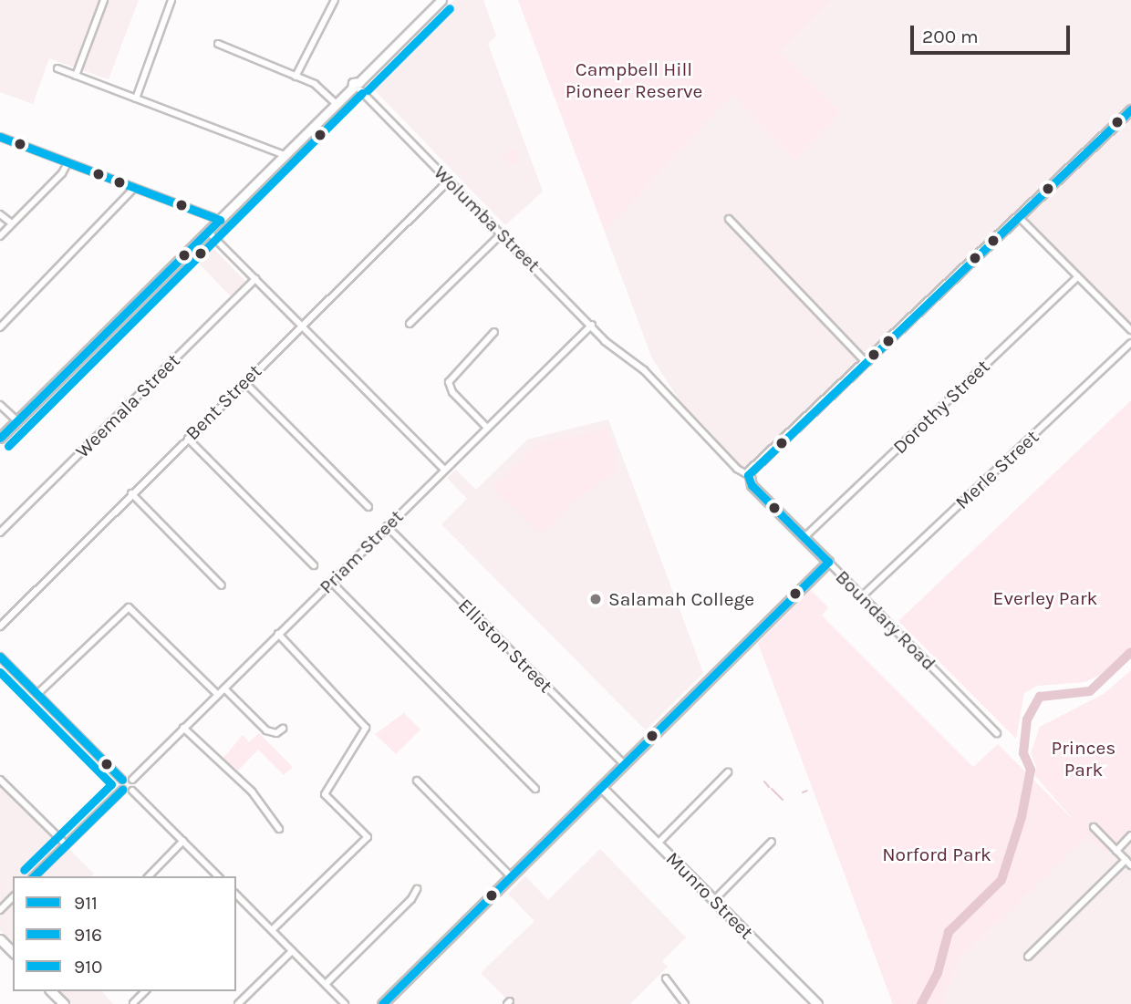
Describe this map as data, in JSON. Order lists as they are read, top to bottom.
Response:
{
  "streets": {
    "main road": ["Boundary Road", "Munro Street"],
    "street": [
      "Wolumba Street",
      "Bent Street",
      "Weemala Street",
      "Dorothy Street",
      "Merle Street",
      "Priam Street",
      "Elliston Street"
    ]
  },
  "crossings": [
    ["Wolumba Street", "Bent Street"],
    ["Wolumba Street", "Priam Street"],
    ["Wolumba Street", "Boundary Road"],
    ["Dorothy Street", "Boundary Road"],
    ["Merle Street", "Boundary Road"],
    ["Priam Street", "Elliston Street"]
  ],
  "parks": [
    "Campbell Hill Pioneer Reserve",
    "Everley Park",
    "Princes Park",
    "Norford Park"
  ],
  "places": ["Salamah College"],
  "lines": ["transit line 910", "transit line 911", "transit line 916"],
  "legend": ["911", "916", "910"],
  "scale_bar": "200 m"
}
